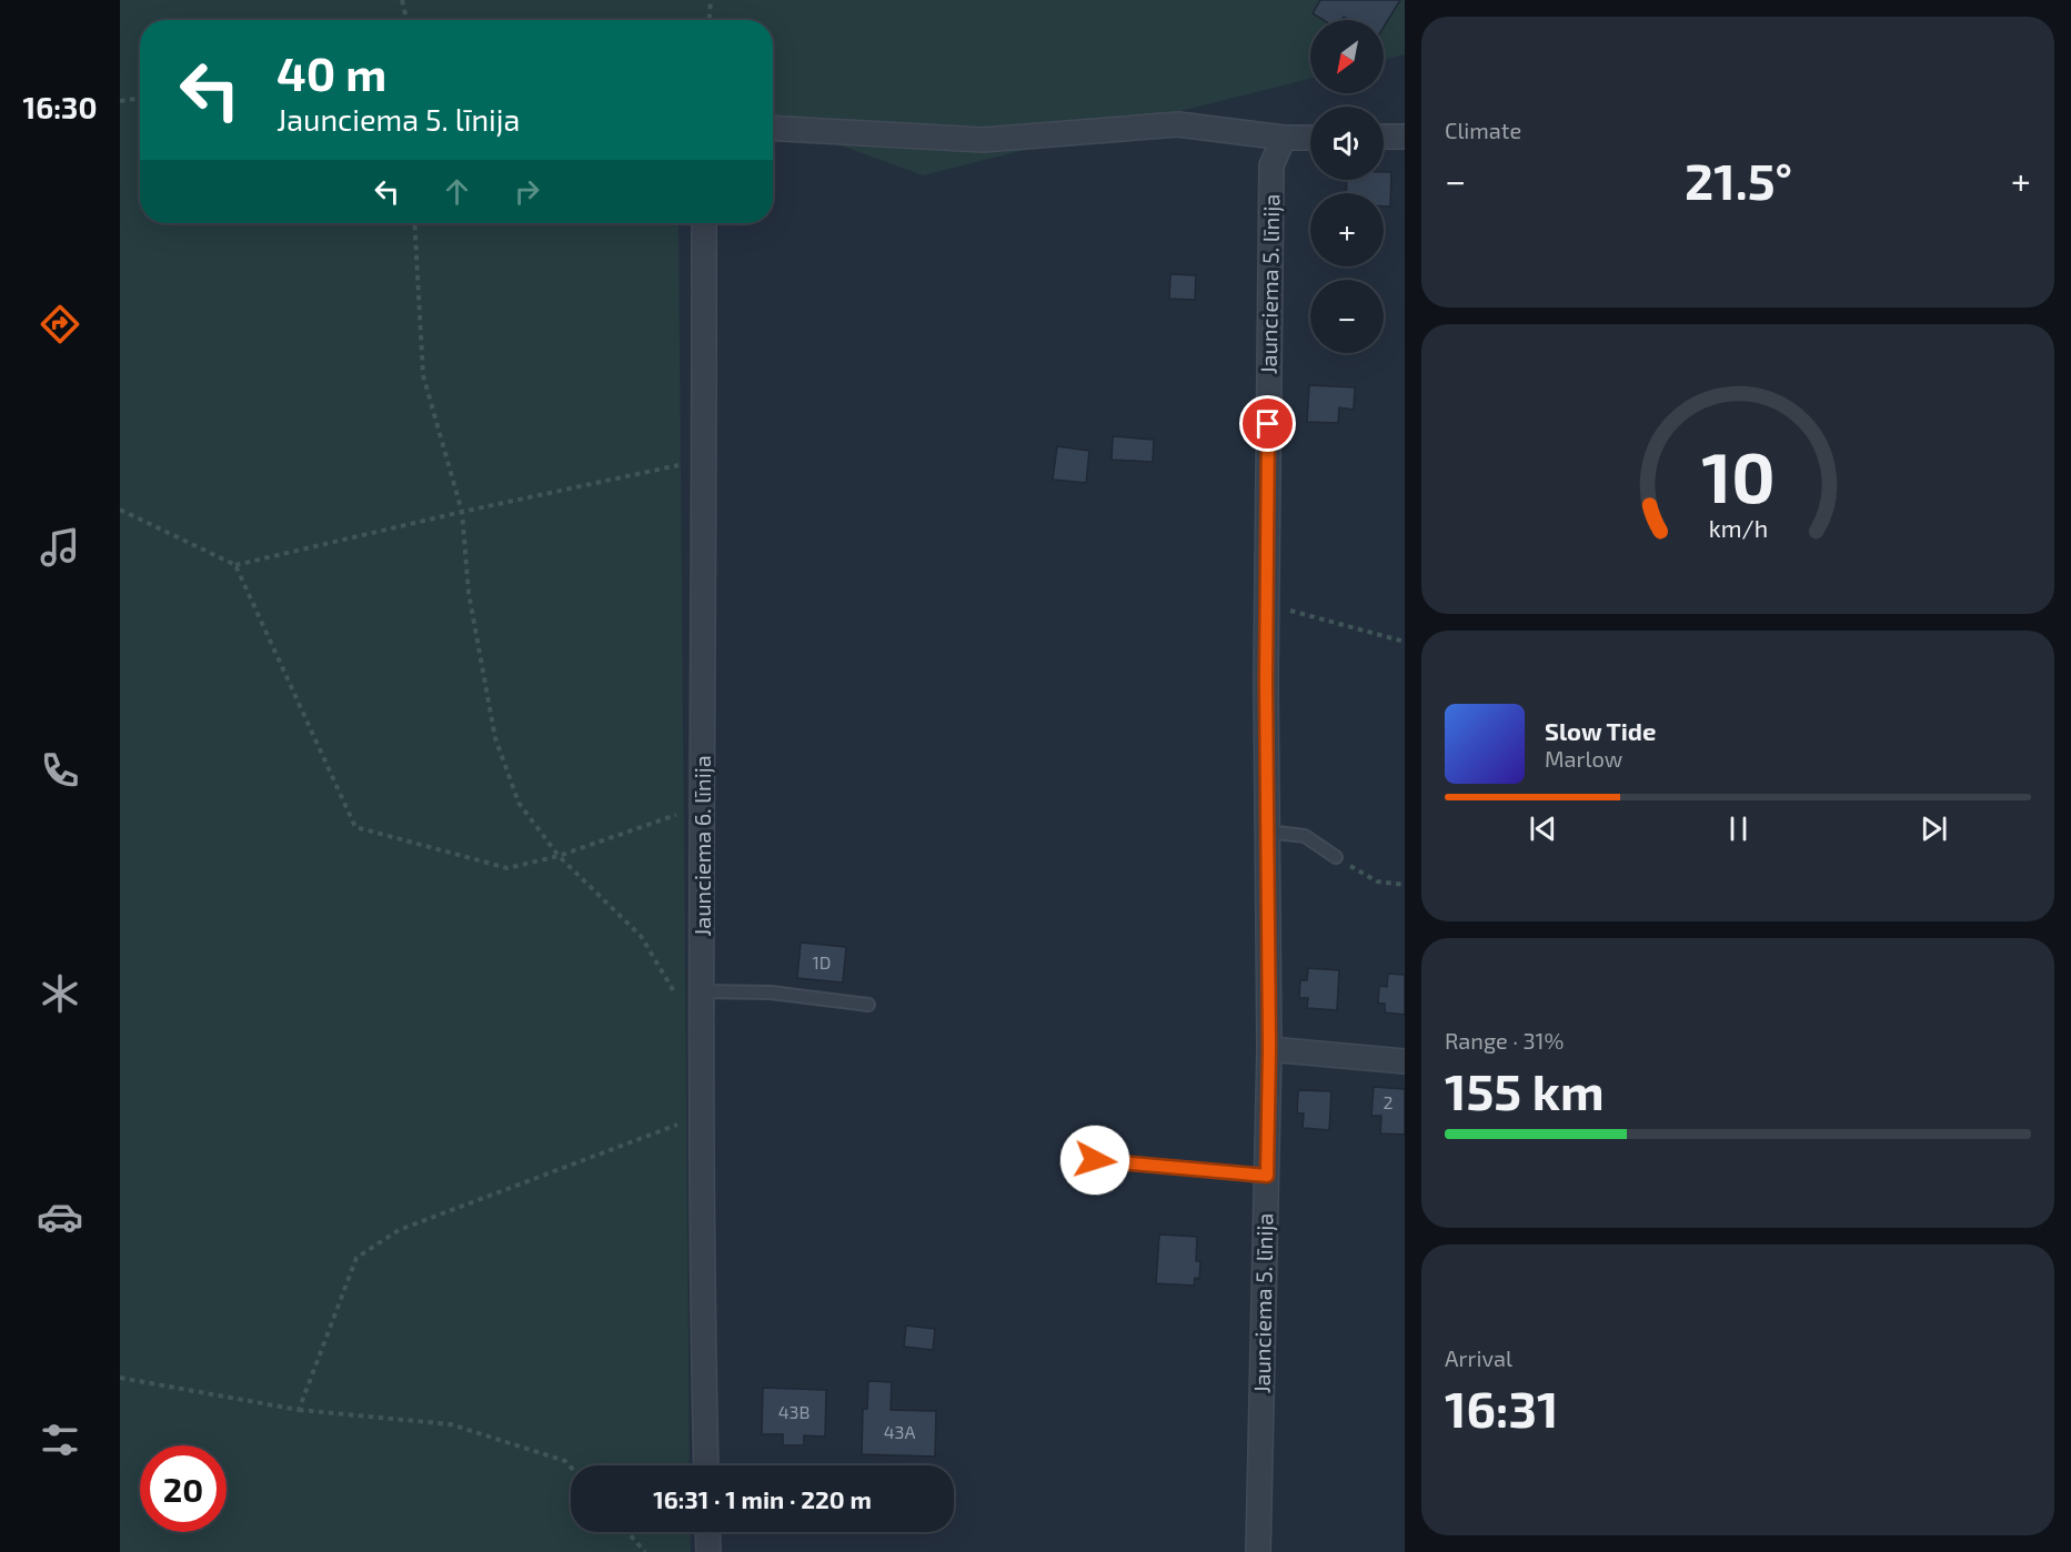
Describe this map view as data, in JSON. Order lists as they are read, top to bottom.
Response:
{
  "streets": {
    "street": ["Jaunciema 5. līnija", "Jaunciema 6. līnija"]
  },
  "house_numbers": [
    "1D",
    "2",
    "43B",
    "43A"
  ],
  "north": "bottom left",
  "page": {
    "tabs": "16:30",
    "tile": [
      "Climate",
      ["Range · 31%", "155 km"],
      ["Arrival", "16:31"]
    ],
    "map_buttons": ["+", "−"],
    "turn": ["40 m", "Jaunciema 5. līnija"],
    "heat": ["−", "21.5°", "+"],
    "song": ["Slow Tide", "Marlow"],
    "limit": "20",
    "trip": "16:31 · 1 min · 220 m",
    "gauge": ["10", "km/h"]
  }
}
